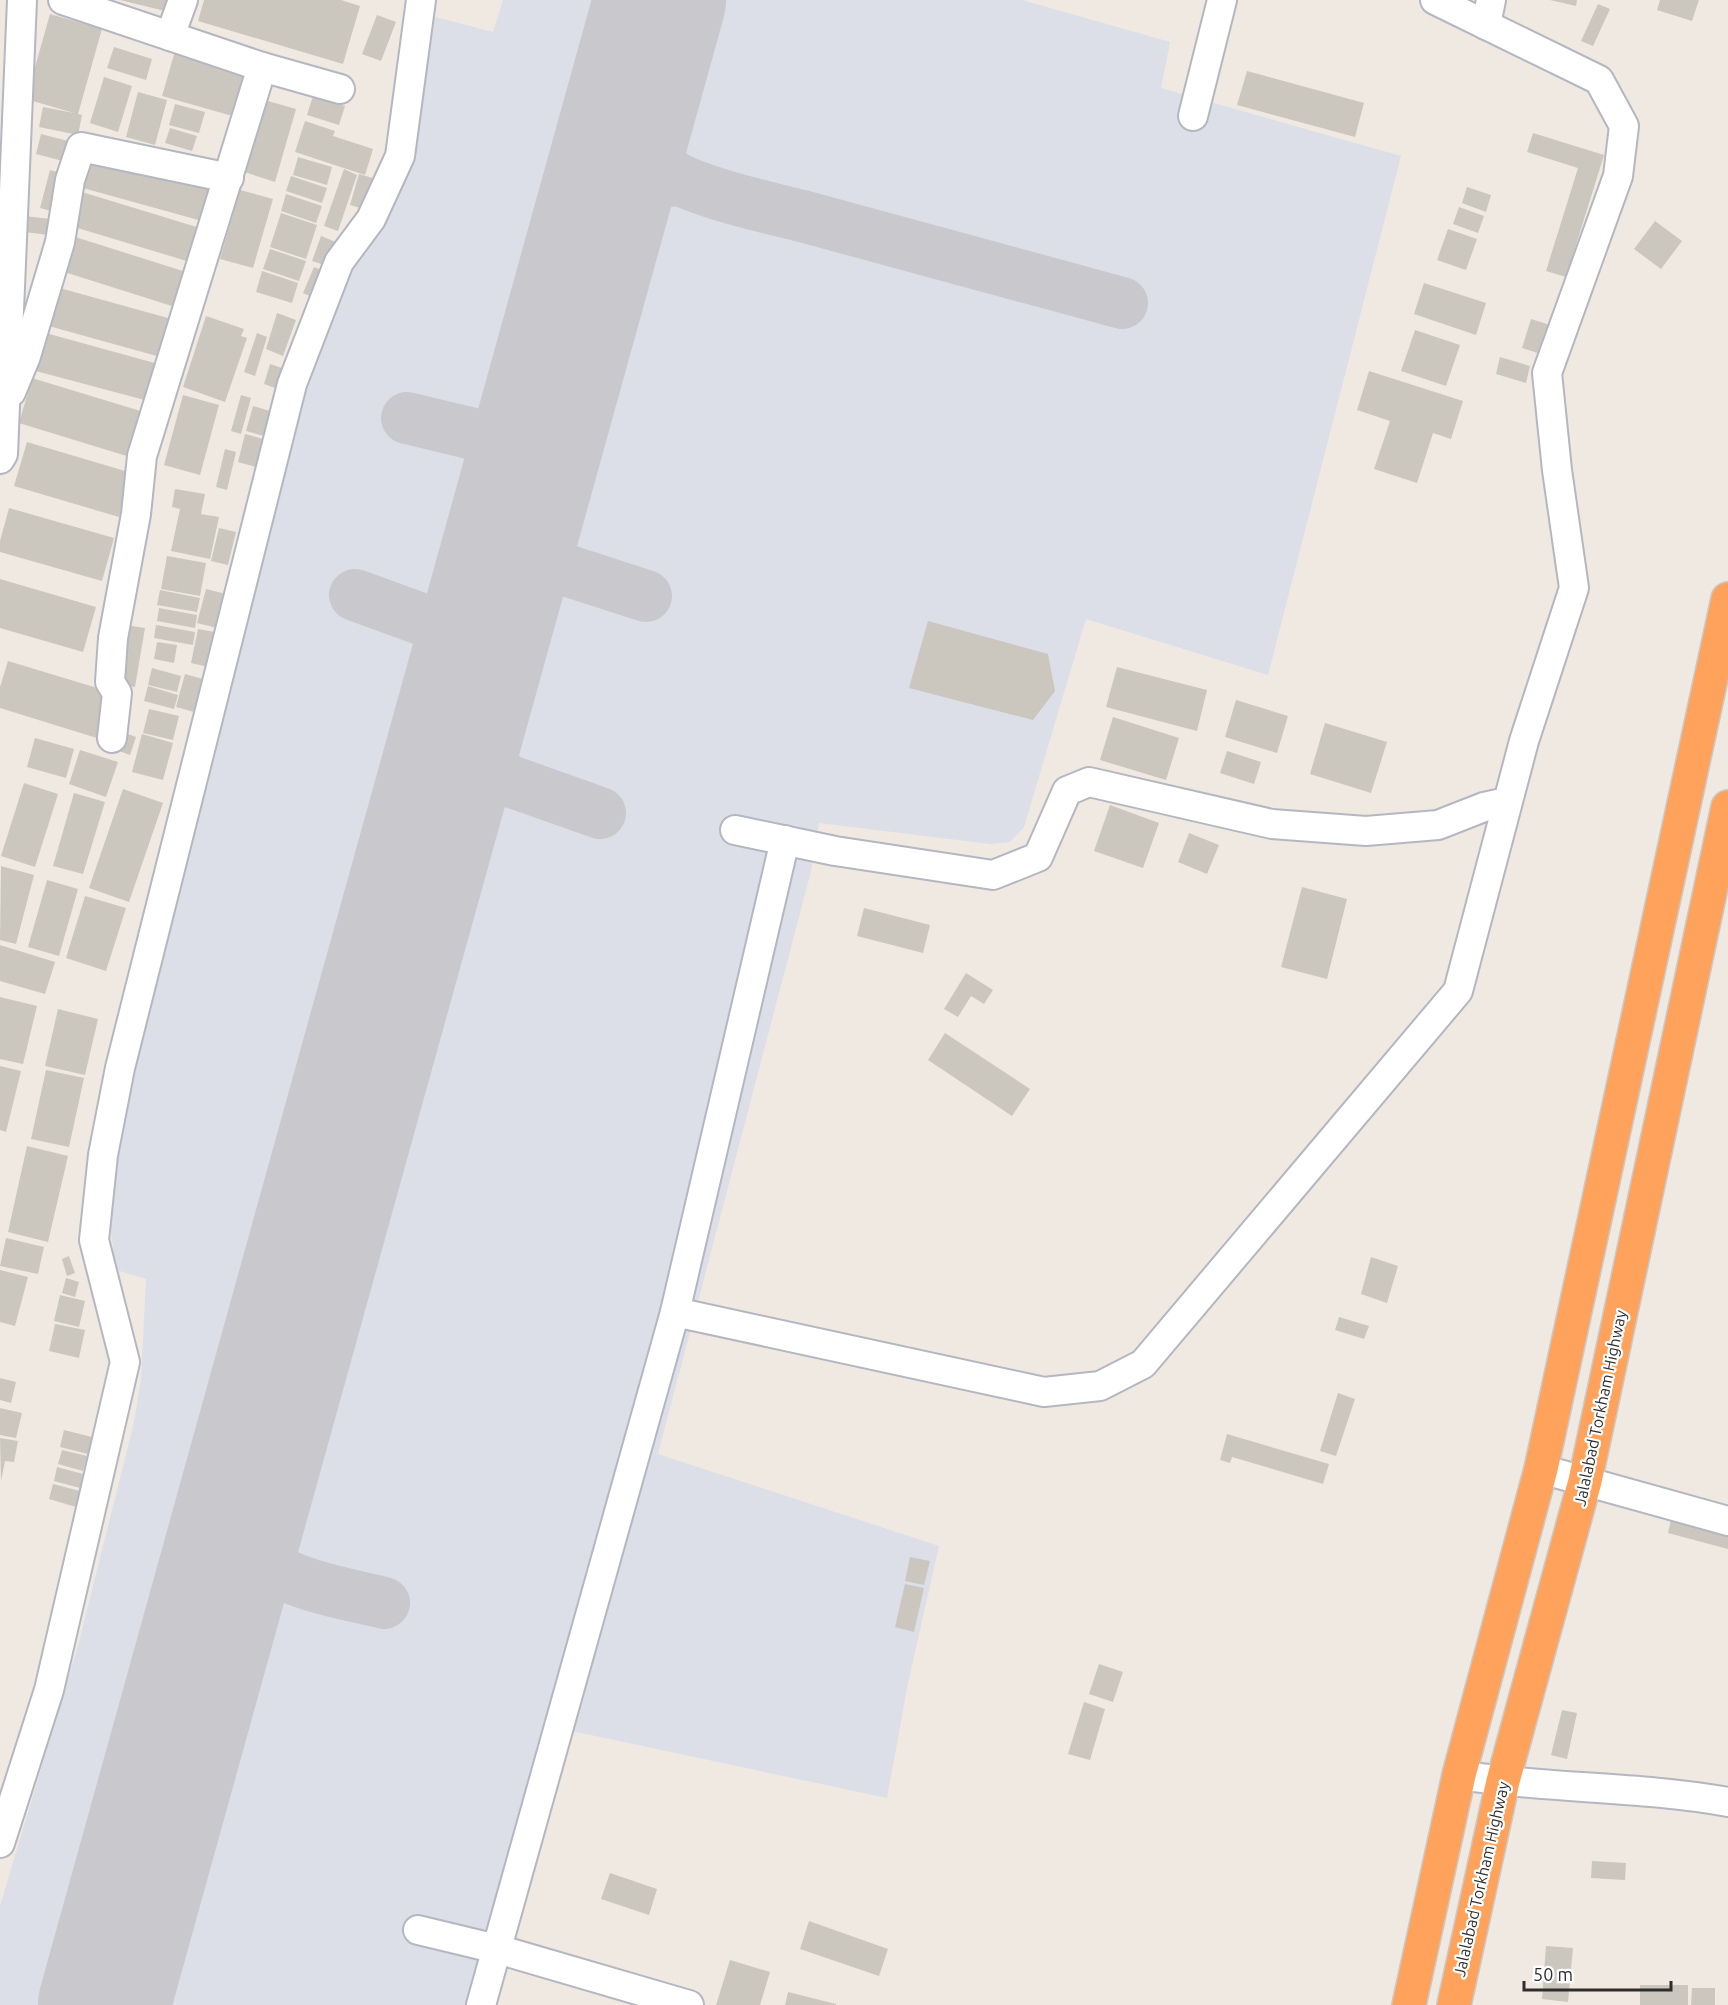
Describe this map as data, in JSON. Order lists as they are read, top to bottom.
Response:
{
  "streets": {
    "highway": ["Jalalabad Torkham Highway"]
  },
  "scale_bar": "50 m"
}
